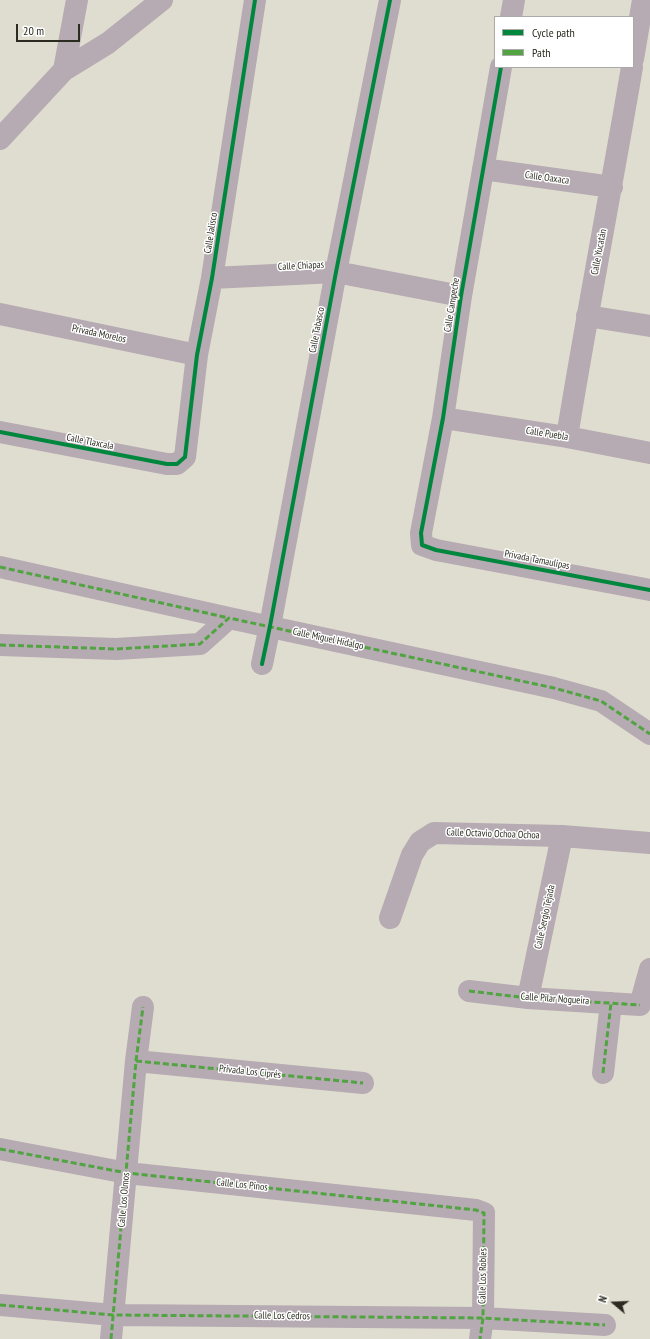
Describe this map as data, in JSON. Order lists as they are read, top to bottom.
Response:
{
  "streets": {
    "street": [
      "Calle Oaxaca",
      "Calle Jalisco",
      "Calle Yucatán",
      "Calle Chiapas",
      "Calle Campeche",
      "Calle Tabasco",
      "Privada Morelos",
      "Calle Puebla",
      "Calle Tlaxcala",
      "Privada Tamaulipas",
      "Calle Miguel Hidalgo",
      "Calle Octavio Ochoa Ochoa",
      "Calle Sergio Tejada",
      "Calle Pilar Nogueira",
      "Privada Los Ciprés",
      "Calle Los Pinos",
      "Calle Los Olmos",
      "Calle Los Robles",
      "Calle Los Cedros"
    ]
  },
  "crossings": [
    ["Calle Oaxaca", "Calle Yucatán"],
    ["Calle Oaxaca", "Calle Campeche"],
    ["Calle Jalisco", "Calle Chiapas"],
    ["Calle Jalisco", "Privada Morelos"],
    ["Calle Jalisco", "Calle Tlaxcala"],
    ["Calle Yucatán", "Calle Puebla"],
    ["Calle Chiapas", "Calle Campeche"],
    ["Calle Chiapas", "Calle Tabasco"],
    ["Calle Campeche", "Calle Puebla"],
    ["Calle Campeche", "Privada Tamaulipas"],
    ["Calle Tabasco", "Calle Miguel Hidalgo"],
    ["Calle Octavio Ochoa Ochoa", "Calle Sergio Tejada"],
    ["Calle Sergio Tejada", "Calle Pilar Nogueira"],
    ["Privada Los Ciprés", "Calle Los Olmos"],
    ["Calle Los Pinos", "Calle Los Olmos"],
    ["Calle Los Pinos", "Calle Los Robles"],
    ["Calle Los Olmos", "Calle Los Cedros"],
    ["Calle Los Robles", "Calle Los Cedros"]
  ],
  "legend": ["Cycle path", "Path"],
  "scale_bar": "20 m",
  "north": "left"
}
